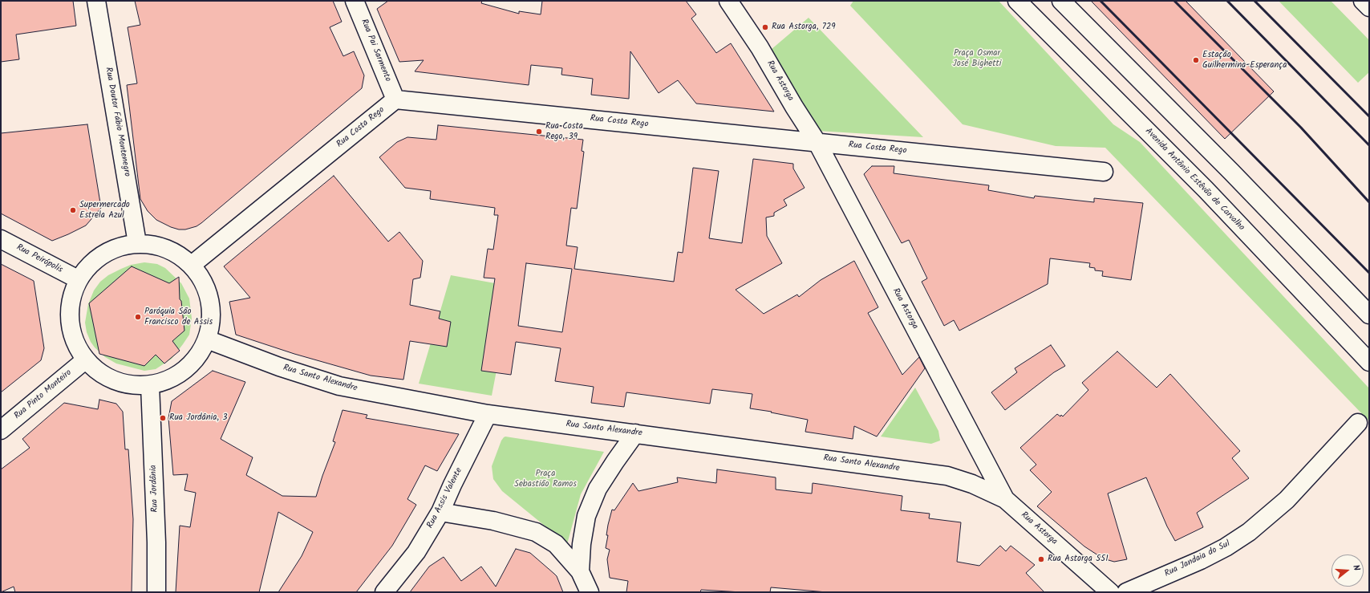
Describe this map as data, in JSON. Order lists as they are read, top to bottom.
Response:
{
  "streets": {
    "main road": [
      "Rua Pai Sarmento",
      "Rua Astorga",
      "Rua Doutor Fábio Montenegro",
      "Rua Costa Rego",
      "Avenida Antônio Estêvão de Carvalho",
      "Rua Peirópolis",
      "Rua Santo Alexandre",
      "Rua Pinto Monteiro",
      "Rua Jordânia",
      "Rua Assis Valente",
      "Rua Jandaia do Sul"
    ]
  },
  "crossings": [
    ["Rua Pai Sarmento", "Rua Costa Rego"],
    ["Rua Astorga", "Rua Costa Rego"],
    ["Rua Astorga", "Rua Santo Alexandre"],
    ["Rua Santo Alexandre", "Rua Assis Valente"]
  ],
  "parks": ["Praça Osmar José Bighetti", "Praça Sebastião Ramos"],
  "places": [
    "Rua Astorga, 729",
    "Estação Guilhermina-Esperança",
    "Rua Costa Rego, 39",
    "Supermercado Estrela Azul",
    "Paróquia São Francisco de Assis",
    "Rua Jordânia, 3",
    "Rua Astorga 551"
  ],
  "north": "right"
}
